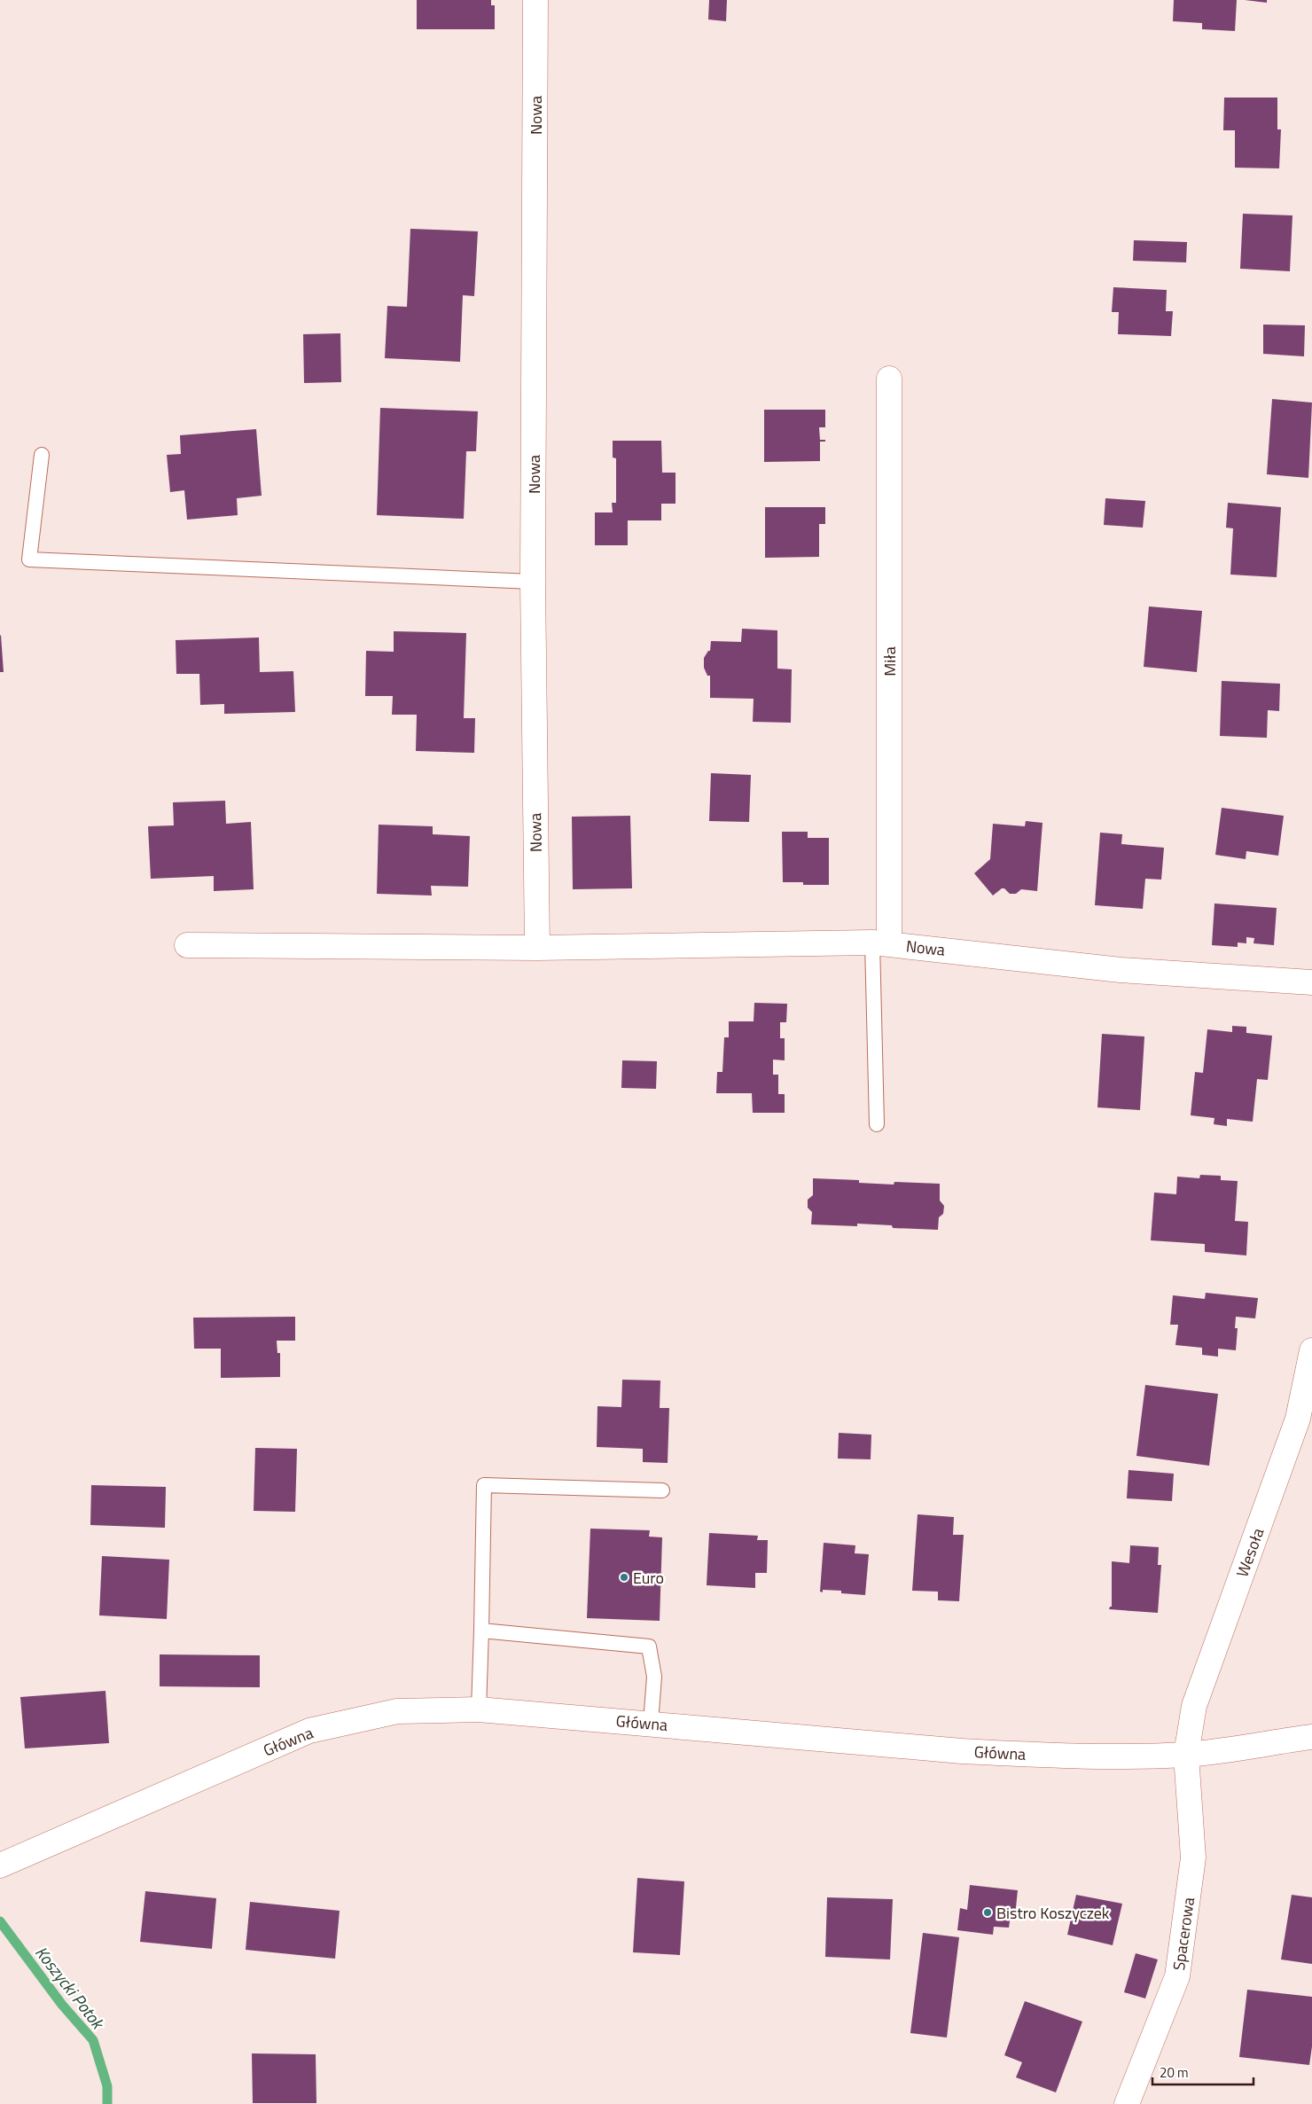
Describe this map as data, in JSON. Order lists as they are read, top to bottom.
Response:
{
  "streets": {
    "street": [
      "Nowa",
      "Miła",
      "Wesoła",
      "Główna",
      "Spacerowa"
    ]
  },
  "crossings": [
    ["Nowa", "Miła"],
    ["Wesoła", "Główna"],
    ["Wesoła", "Spacerowa"],
    ["Główna", "Spacerowa"]
  ],
  "water": ["Koszycki Potok"],
  "places": ["Euro", "Bistro Koszyczek"],
  "scale_bar": "20 m"
}
